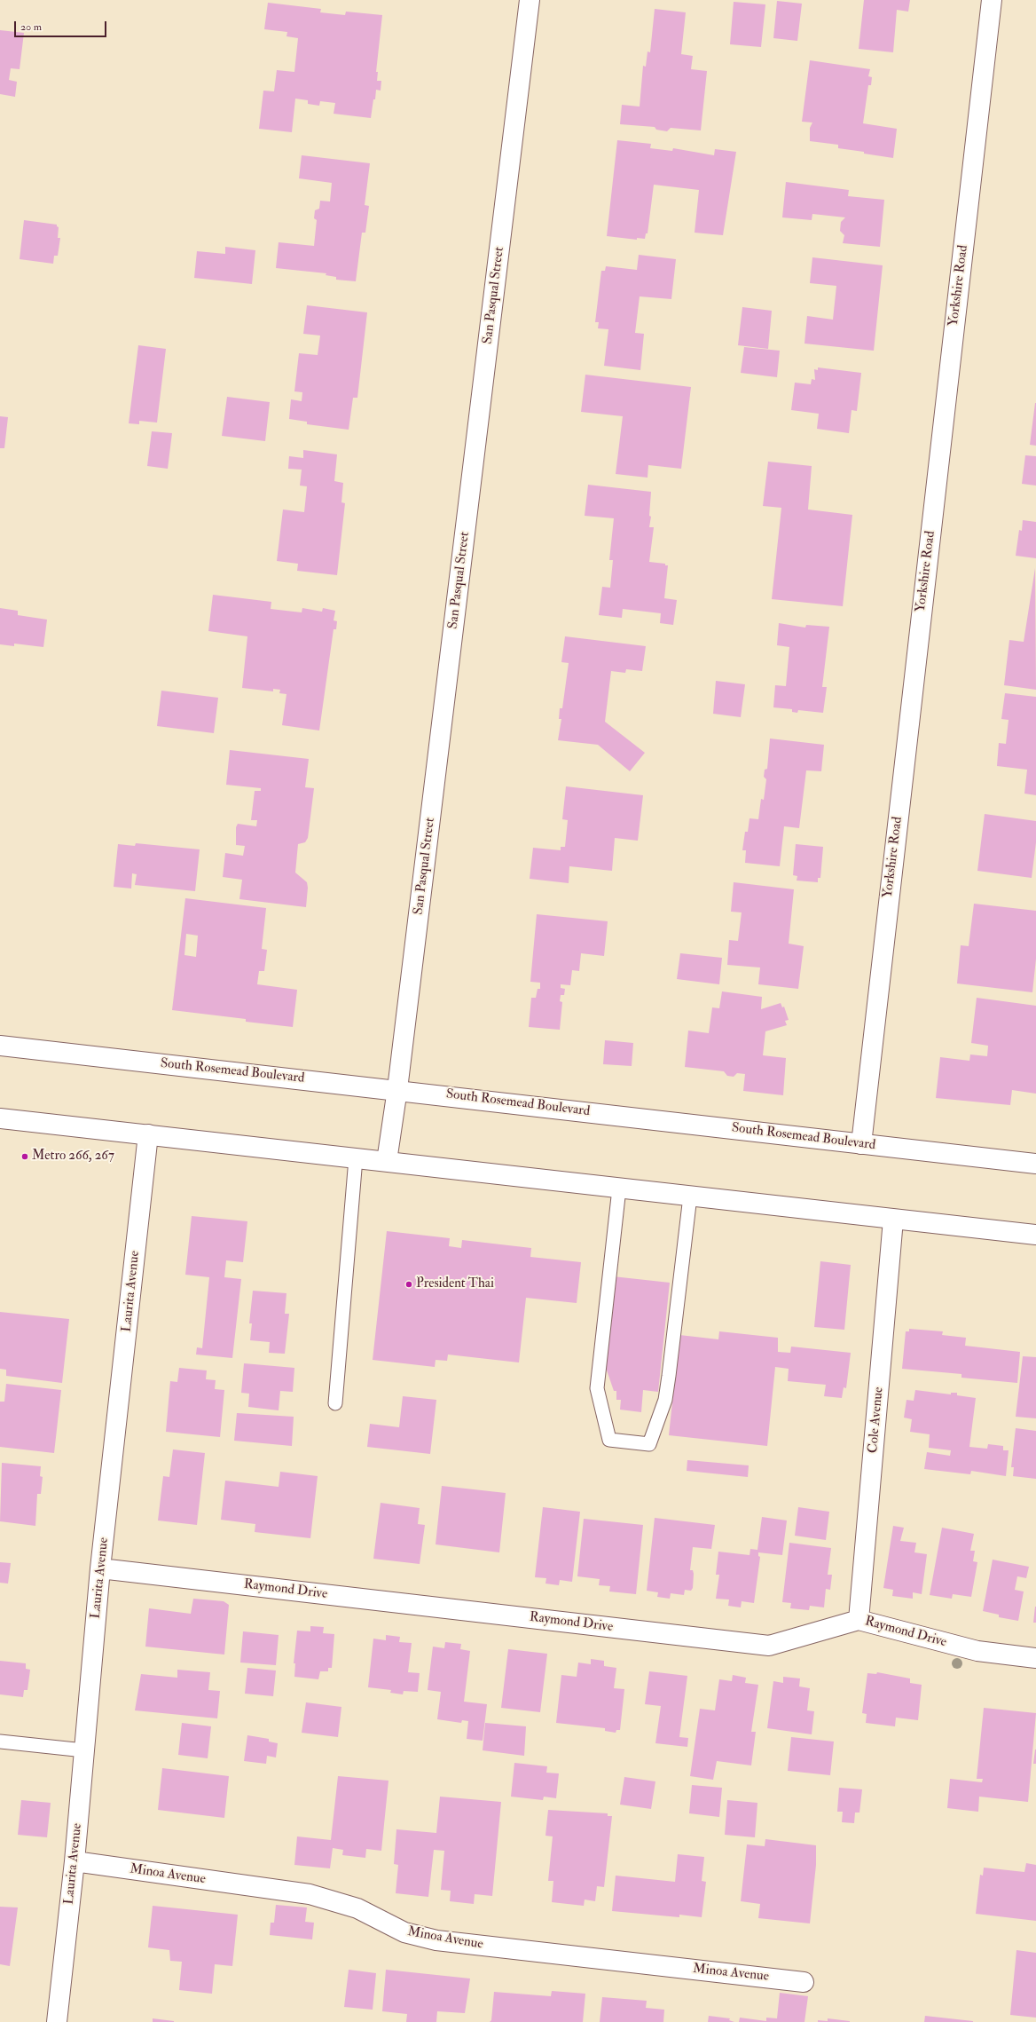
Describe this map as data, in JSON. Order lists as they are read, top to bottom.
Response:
{
  "streets": {
    "street": [
      "Yorkshire Road",
      "San Pasqual Street",
      "South Rosemead Boulevard",
      "Laurita Avenue",
      "Cole Avenue",
      "Raymond Drive",
      "Minoa Avenue"
    ]
  },
  "crossings": [
    ["Yorkshire Road", "South Rosemead Boulevard"],
    ["San Pasqual Street", "South Rosemead Boulevard"],
    ["Laurita Avenue", "Raymond Drive"],
    ["Laurita Avenue", "Minoa Avenue"],
    ["Cole Avenue", "Raymond Drive"]
  ],
  "places": ["Metro 266, 267", "President Thai"],
  "scale_bar": "20 m"
}
